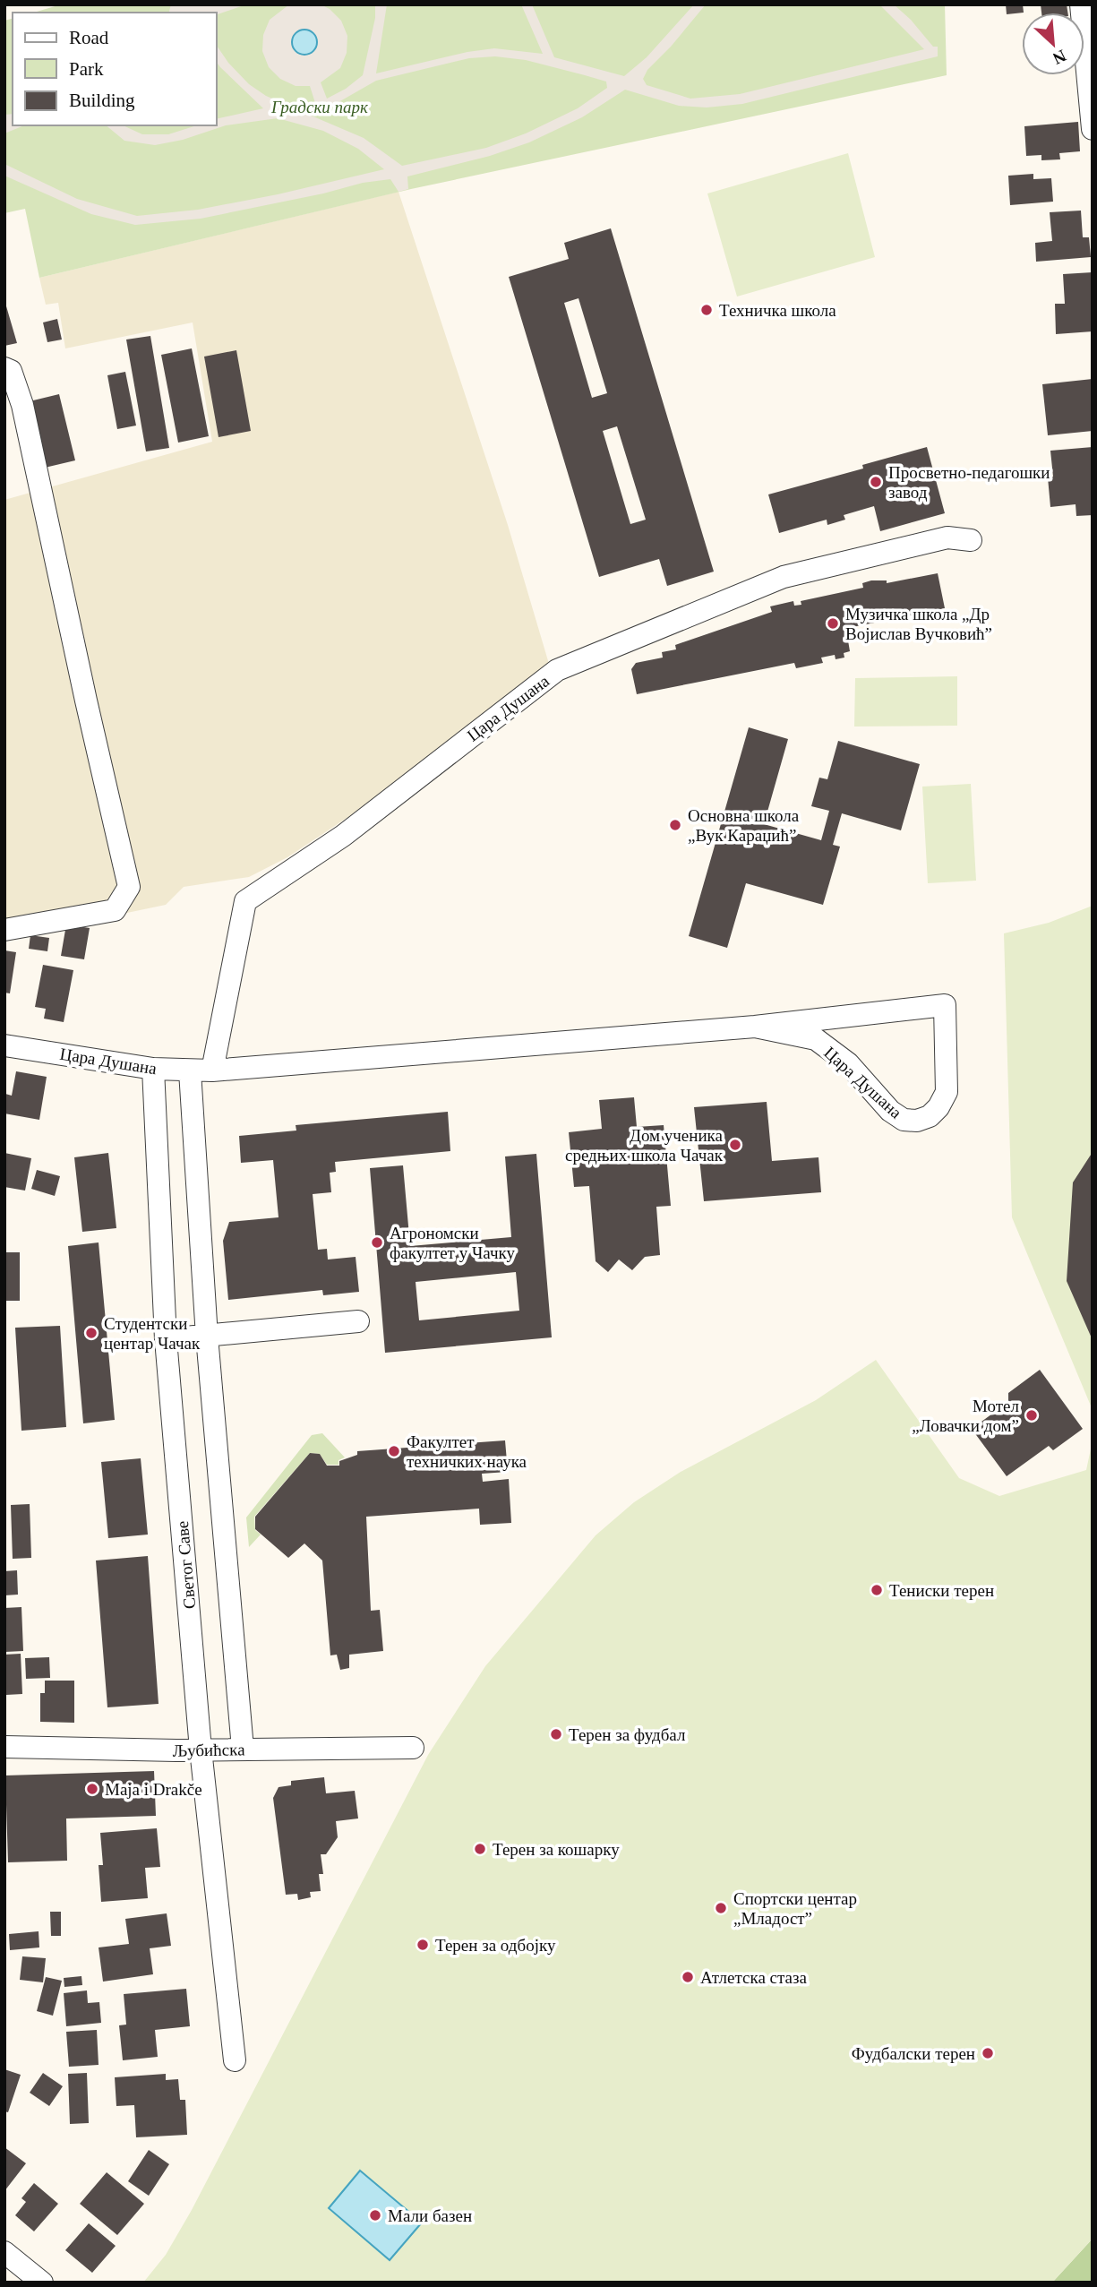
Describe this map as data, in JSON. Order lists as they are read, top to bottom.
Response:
{
  "streets": {
    "street": ["Цара Душана", "Светог Саве", "Љубићска"]
  },
  "crossings": [
    ["Цара Душана", "Светог Саве"],
    ["Светог Саве", "Љубићска"]
  ],
  "parks": ["Градски парк"],
  "places": [
    "Техничка школа",
    "Просветно-педагошки завод",
    "Музичка школа „Др Војислав Вучковић”",
    "Основна школа „Вук Караџић”",
    "Дом ученика средњих школа Чачак",
    "Агрономски факултет у Чачку",
    "Студентски центар Чачак",
    "Мотел „Ловачки дом”",
    "Факултет техничких наука",
    "Тениски терен",
    "Терен за фудбал",
    "Maja i Drakče",
    "Терен за кошарку",
    "Спортски центар „Младост”",
    "Терен за одбојку",
    "Атлетска стаза",
    "Фудбалски терен",
    "Мали базен"
  ],
  "legend": ["Road", "Park", "Building"],
  "north": "bottom right"
}
